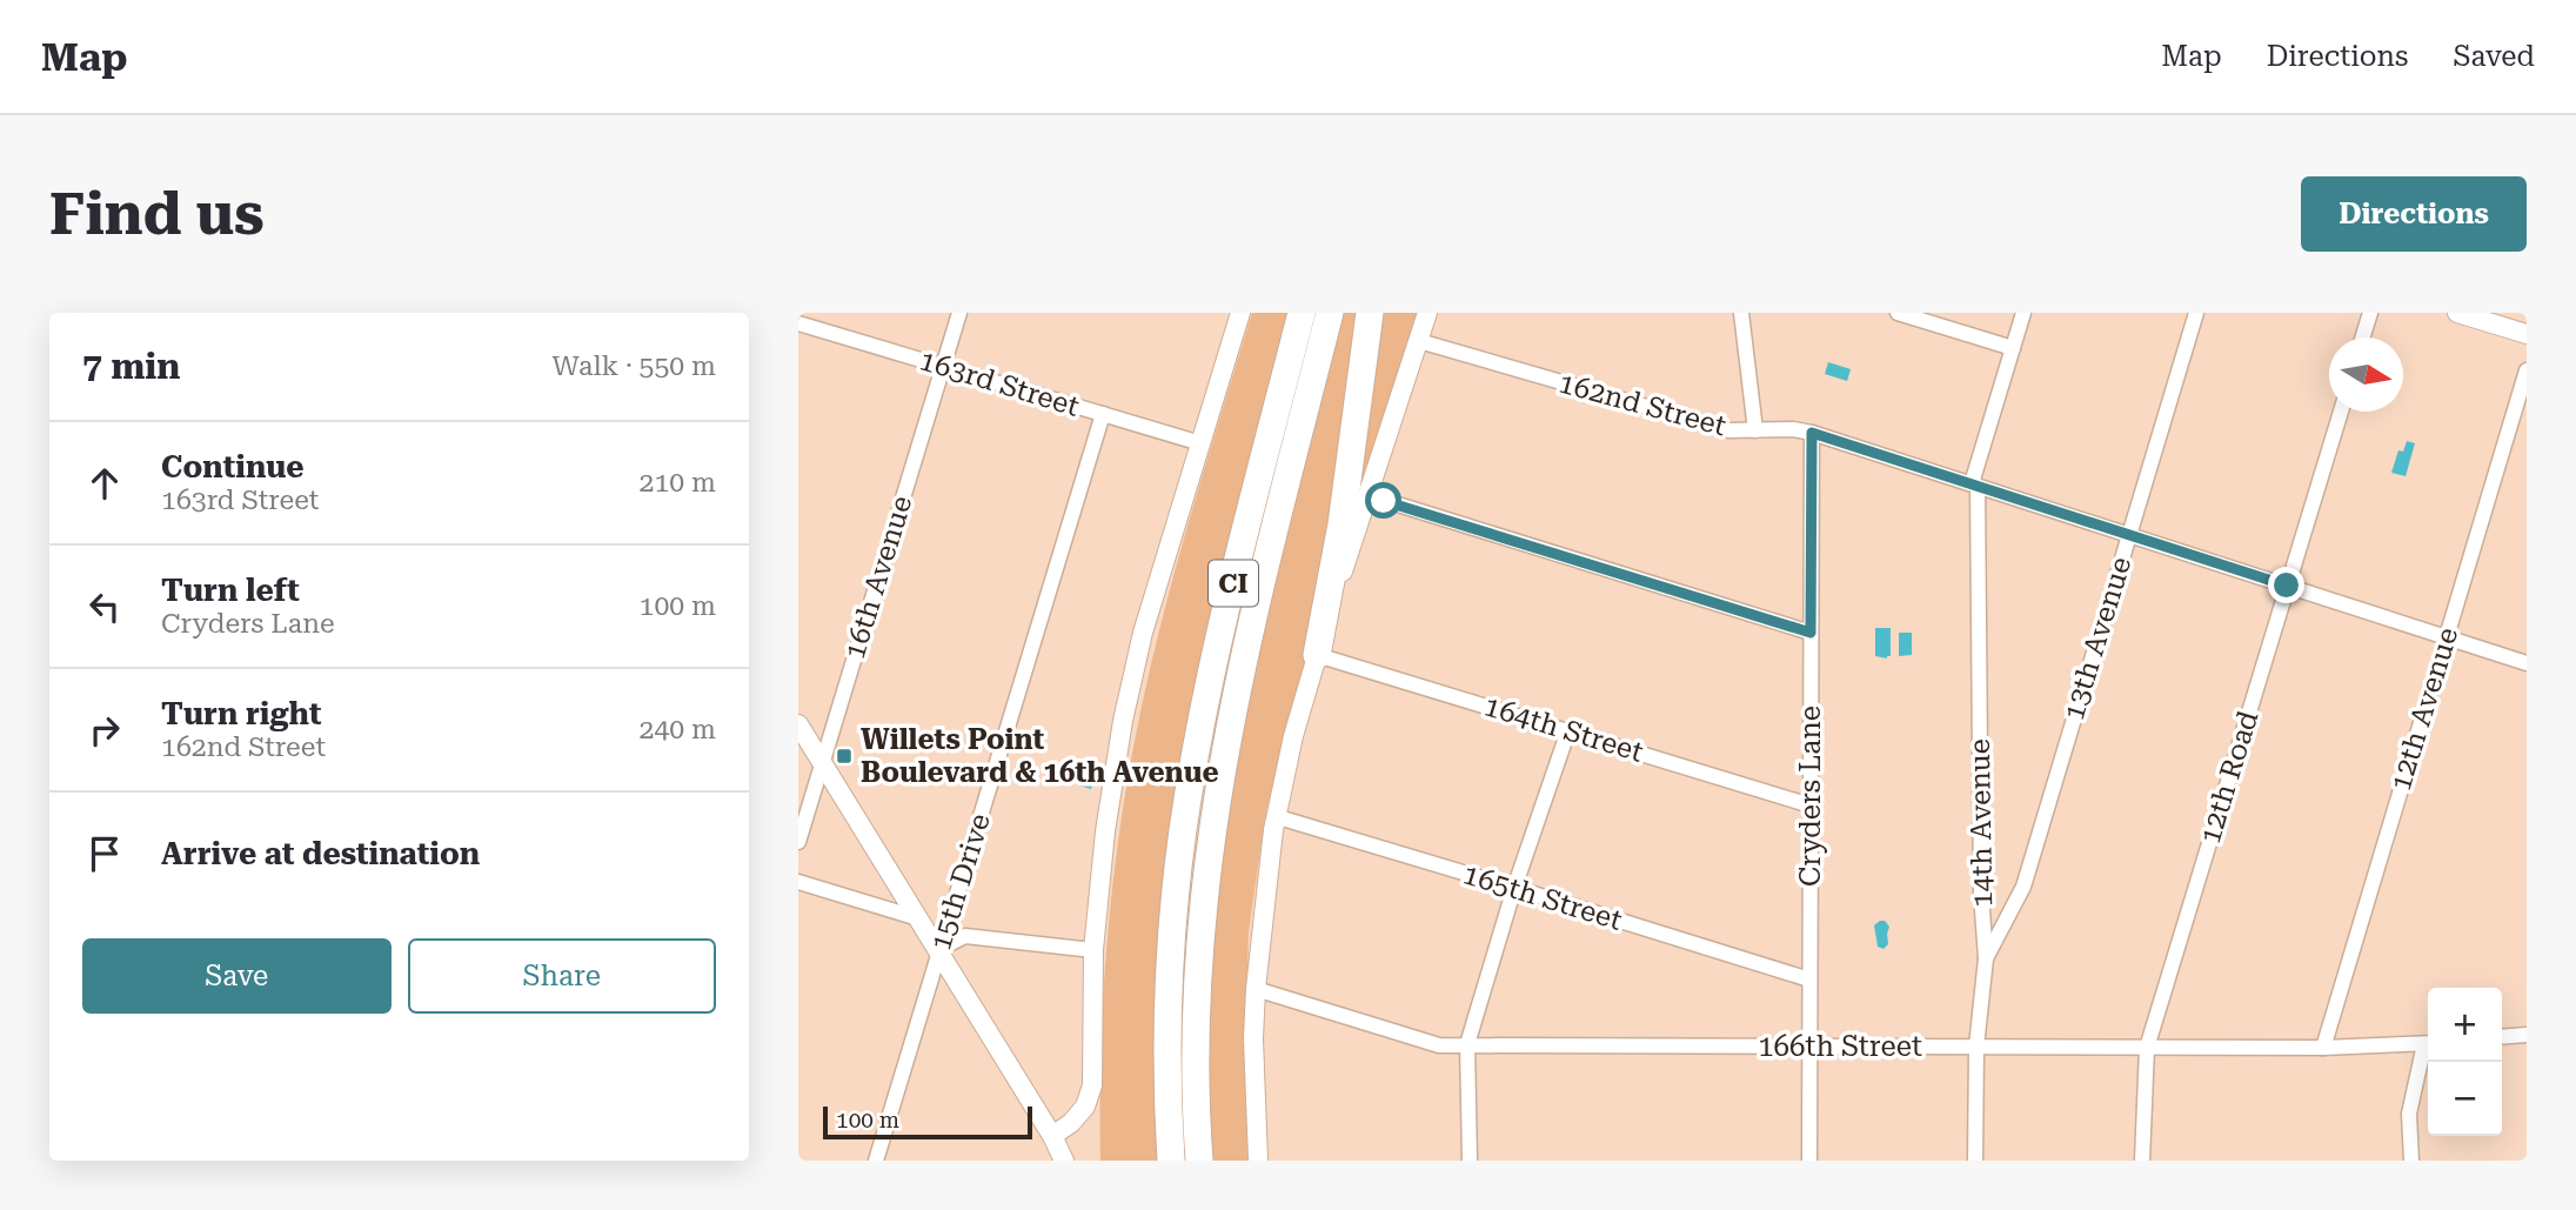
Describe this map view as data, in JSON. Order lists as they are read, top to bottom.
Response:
{
  "streets": {
    "highway": ["CI"],
    "street": [
      "163rd Street",
      "162nd Street",
      "16th Avenue",
      "13th Avenue",
      "12th Avenue",
      "164th Street",
      "12th Road",
      "Cryders Lane",
      "14th Avenue",
      "15th Drive",
      "165th Street",
      "166th Street"
    ]
  },
  "crossings": [
    ["163rd Street", "16th Avenue"],
    ["163rd Street", "15th Drive"],
    ["162nd Street", "13th Avenue"],
    ["162nd Street", "12th Avenue"],
    ["162nd Street", "12th Road"],
    ["162nd Street", "Cryders Lane"],
    ["162nd Street", "14th Avenue"],
    ["13th Avenue", "14th Avenue"],
    ["12th Avenue", "166th Street"],
    ["164th Street", "Cryders Lane"],
    ["12th Road", "166th Street"],
    ["Cryders Lane", "165th Street"],
    ["Cryders Lane", "166th Street"],
    ["14th Avenue", "166th Street"]
  ],
  "places": {
    "transit": ["Willets Point Boulevard & 16th Avenue"]
  },
  "scale_bar": "100 m",
  "north": "right",
  "page": {
    "header": "Map",
    "nav": ["Map", "Directions", "Saved"],
    "buttons": [
      "Directions",
      ["Save", "Share"]
    ],
    "title": "Find us",
    "heading": ["7 min", "Walk · 550 m"],
    "list": [
      ["Continue", "163rd Street", "210 m"],
      ["Turn left", "Cryders Lane", "100 m"],
      ["Turn right", "162nd Street", "240 m"],
      "Arrive at destination"
    ],
    "map_buttons": ["+", "−"],
    "scale": "100 m"
  }
}
